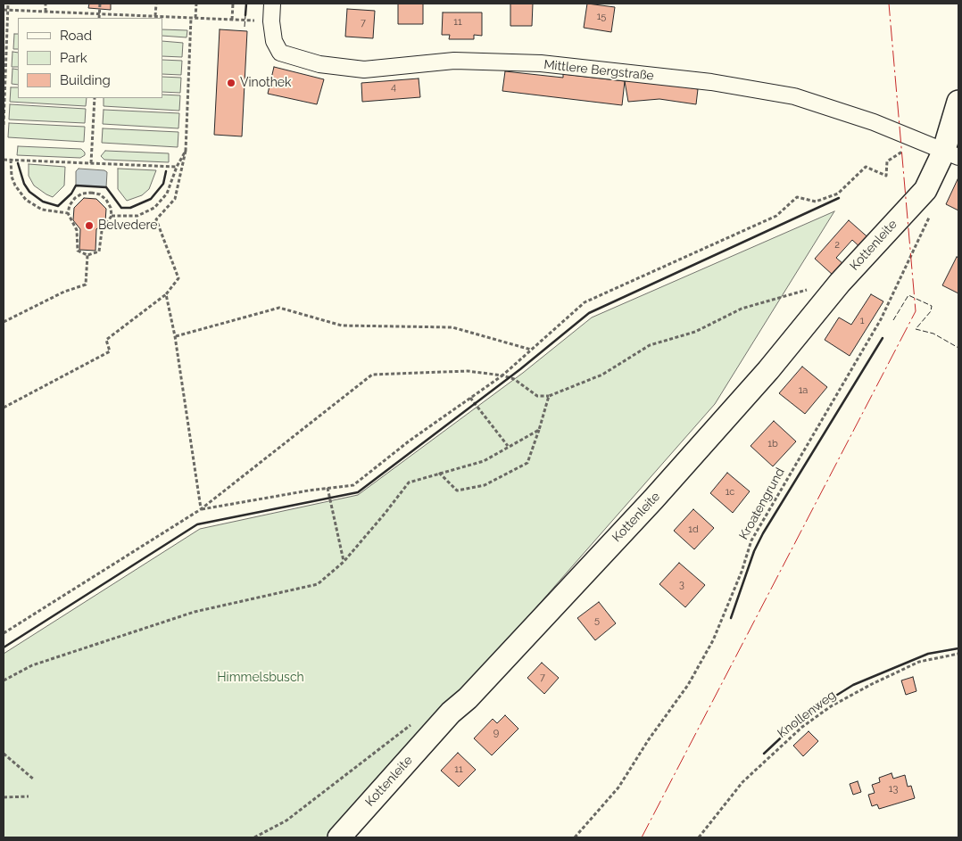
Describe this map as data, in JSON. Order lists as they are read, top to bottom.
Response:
{
  "streets": {
    "street": ["Mittlere Bergstraße", "Kottenleite"],
    "path": ["Kroatengrund", "Knollenweg"]
  },
  "crossings": [
    ["Mittlere Bergstraße", "Kottenleite"],
    ["Kottenleite", "Kroatengrund"]
  ],
  "parks": ["Himmelsbusch"],
  "places": ["Vinothek", "Belvedere"],
  "house_numbers": [
    "15",
    "11",
    "7",
    "4",
    "2",
    "1",
    "1a",
    "1b",
    "1c",
    "1d",
    "3",
    "5",
    "7",
    "9",
    "11",
    "13"
  ],
  "legend": ["Road", "Park", "Building"]
}
